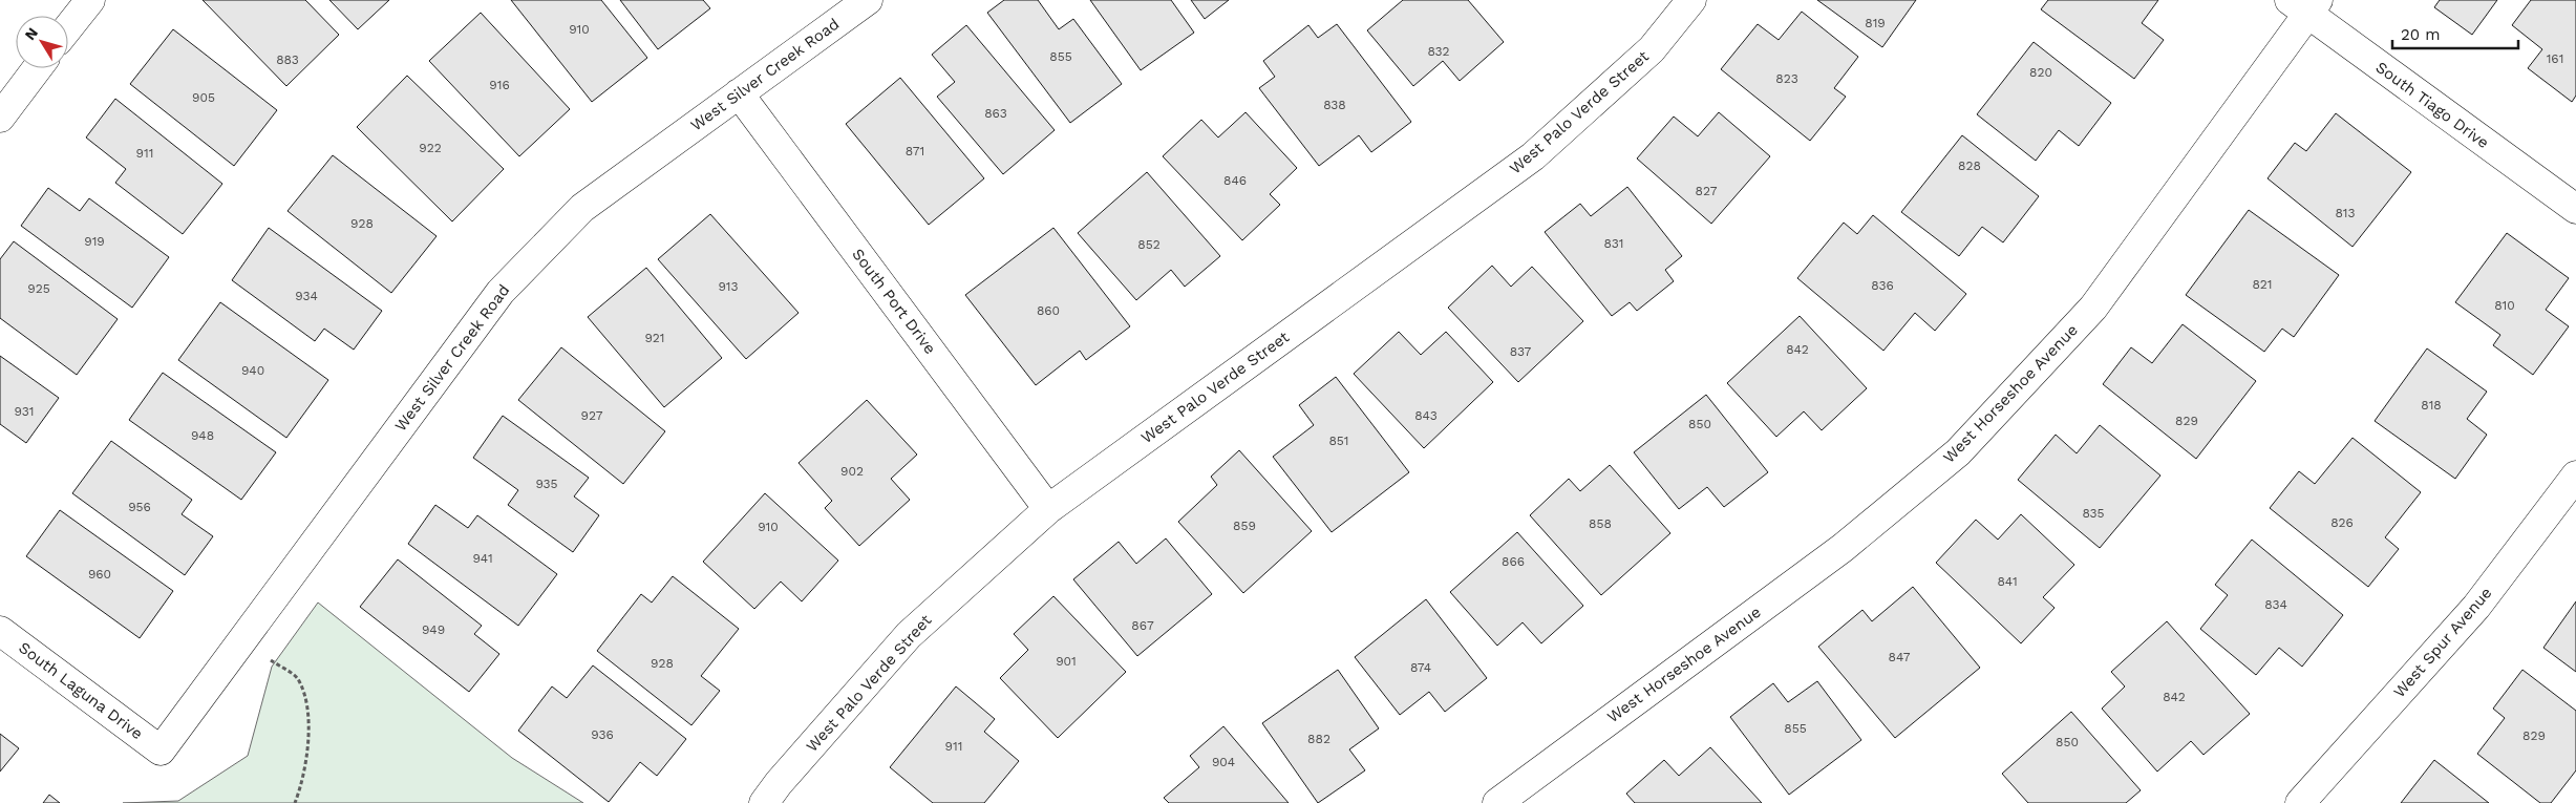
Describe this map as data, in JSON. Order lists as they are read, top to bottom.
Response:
{
  "streets": {
    "street": [
      "West Silver Creek Road",
      "South Tiago Drive",
      "West Palo Verde Street",
      "South Port Drive",
      "West Horseshoe Avenue",
      "West Spur Avenue",
      "South Laguna Drive"
    ]
  },
  "crossings": [
    ["West Silver Creek Road", "South Port Drive"],
    ["West Silver Creek Road", "South Laguna Drive"],
    ["South Tiago Drive", "West Horseshoe Avenue"],
    ["West Palo Verde Street", "South Port Drive"]
  ],
  "house_numbers": [
    "819",
    "910",
    "832",
    "855",
    "161",
    "883",
    "820",
    "823",
    "916",
    "905",
    "838",
    "863",
    "922",
    "871",
    "911",
    "828",
    "846",
    "827",
    "813",
    "928",
    "919",
    "831",
    "852",
    "821",
    "836",
    "913",
    "925",
    "934",
    "810",
    "860",
    "921",
    "842",
    "837",
    "940",
    "818",
    "931",
    "927",
    "843",
    "829",
    "850",
    "948",
    "851",
    "902",
    "935",
    "956",
    "835",
    "826",
    "858",
    "859",
    "910",
    "941",
    "866",
    "960",
    "841",
    "834",
    "867",
    "949",
    "847",
    "901",
    "928",
    "874",
    "842",
    "855",
    "936",
    "829",
    "882",
    "850",
    "911",
    "904"
  ],
  "scale_bar": "20 m",
  "north": "top left"
}
